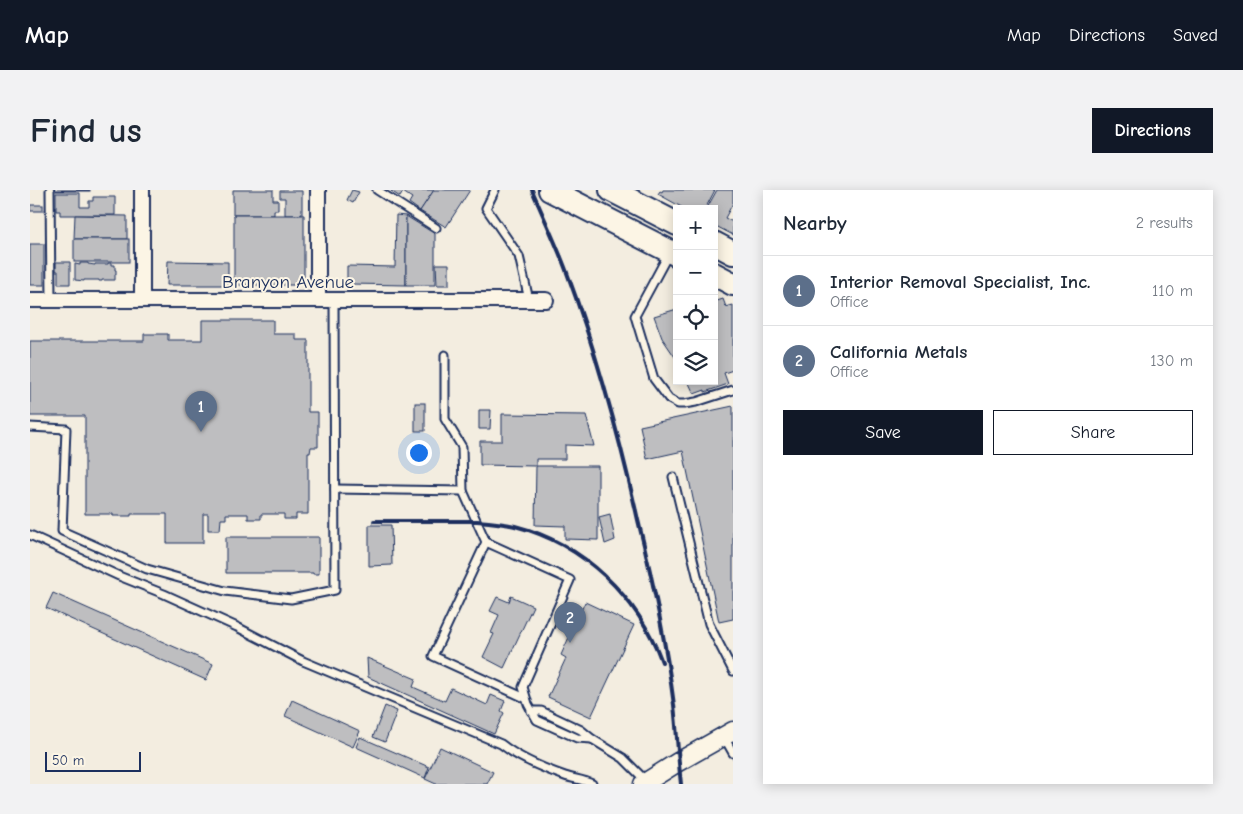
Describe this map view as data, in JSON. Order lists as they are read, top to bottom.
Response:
{
  "streets": {
    "street": ["Branyon Avenue"]
  },
  "scale_bar": "50 m",
  "page": {
    "header": "Map",
    "nav": ["Map", "Directions", "Saved"],
    "buttons": [
      "Directions",
      ["Save", "Share"]
    ],
    "title": "Find us",
    "heading": ["Nearby", "2 results"],
    "map_buttons": ["+", "−"],
    "list": [
      {
        "mark": "1",
        "name": "Interior Removal Specialist, Inc.",
        "note": "Office",
        "value": "110 m"
      },
      {
        "mark": "2",
        "name": "California Metals",
        "note": "Office",
        "value": "130 m"
      }
    ],
    "pins": ["1", "2"],
    "scale": "50 m"
  }
}
